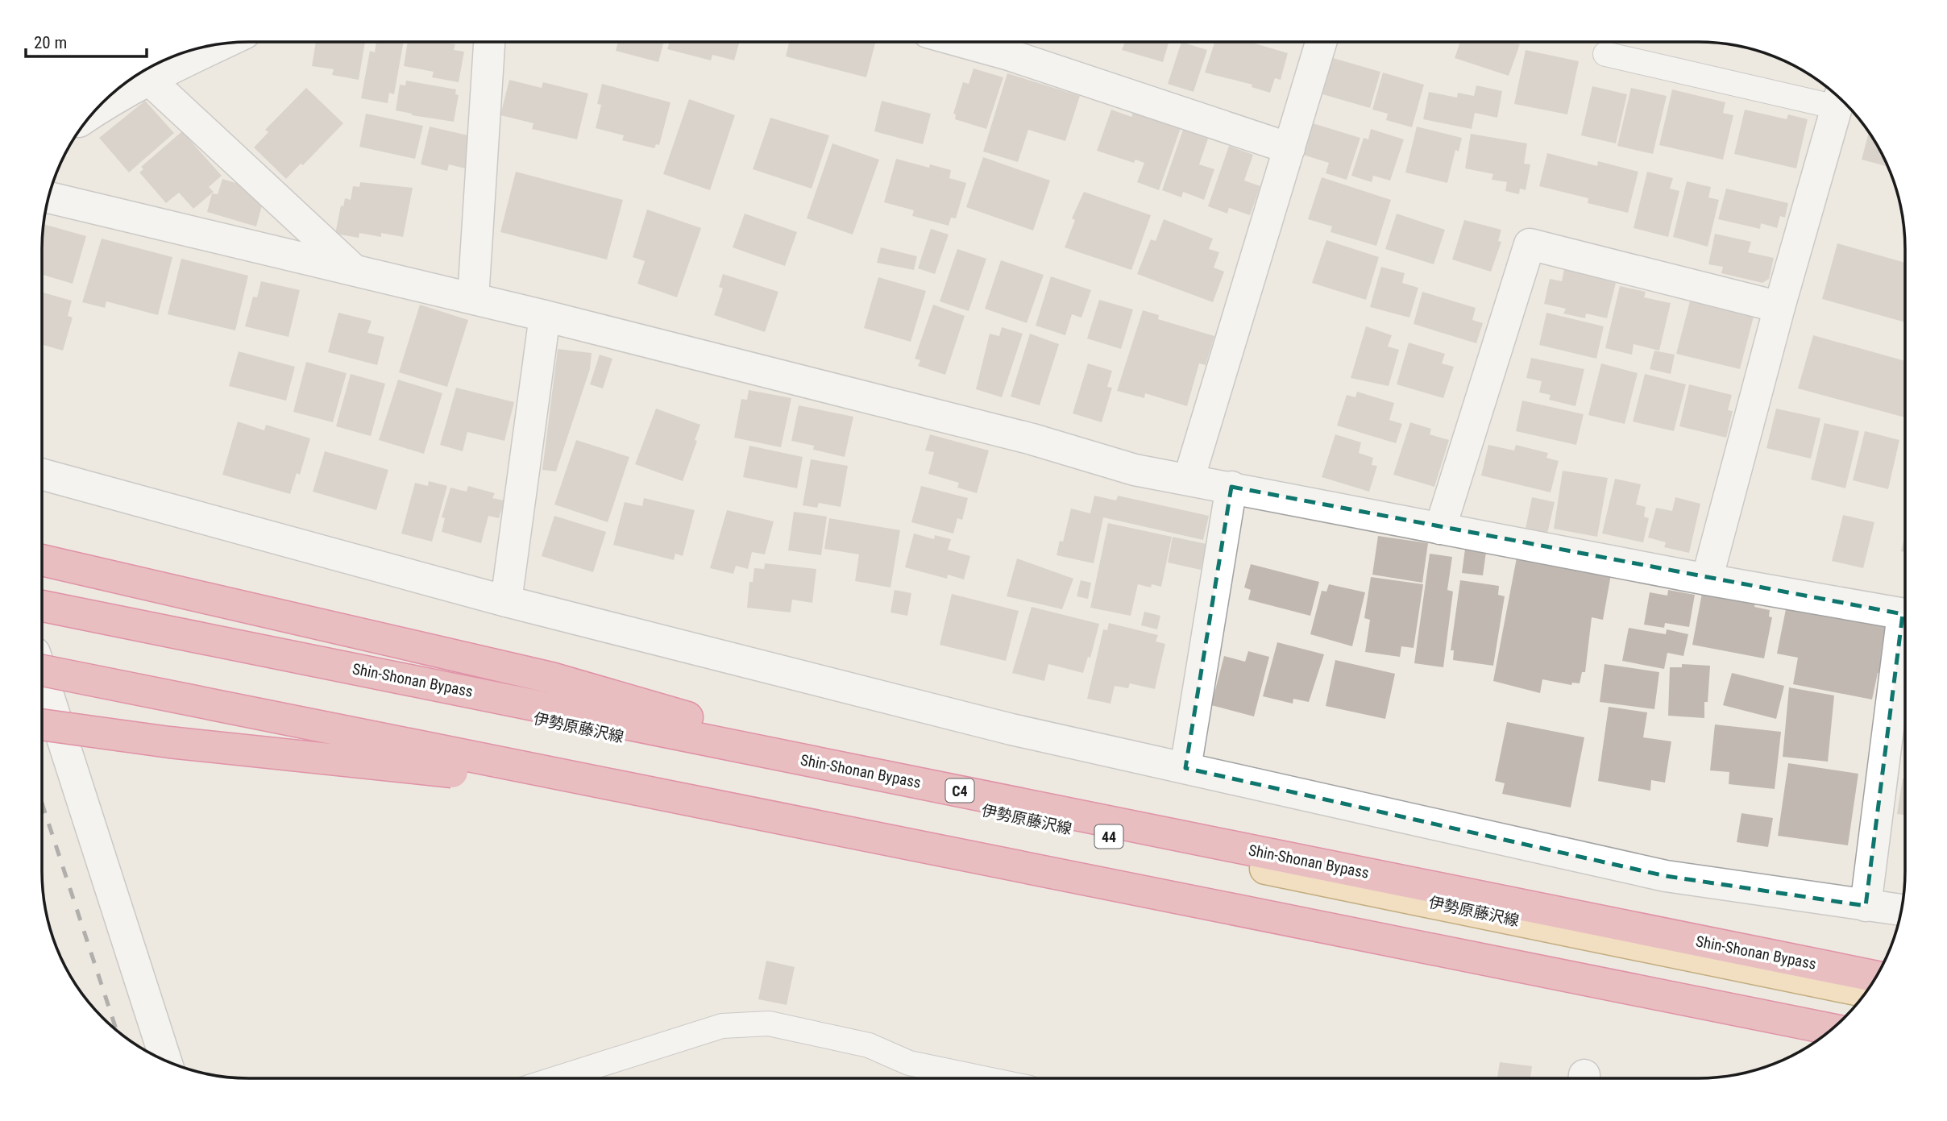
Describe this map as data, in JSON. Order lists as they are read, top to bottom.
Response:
{
  "streets": {
    "highway": ["Shin-Shonan Bypass", "C4"],
    "main road": ["伊勢原藤沢線", "44"]
  },
  "scale_bar": "20 m"
}
